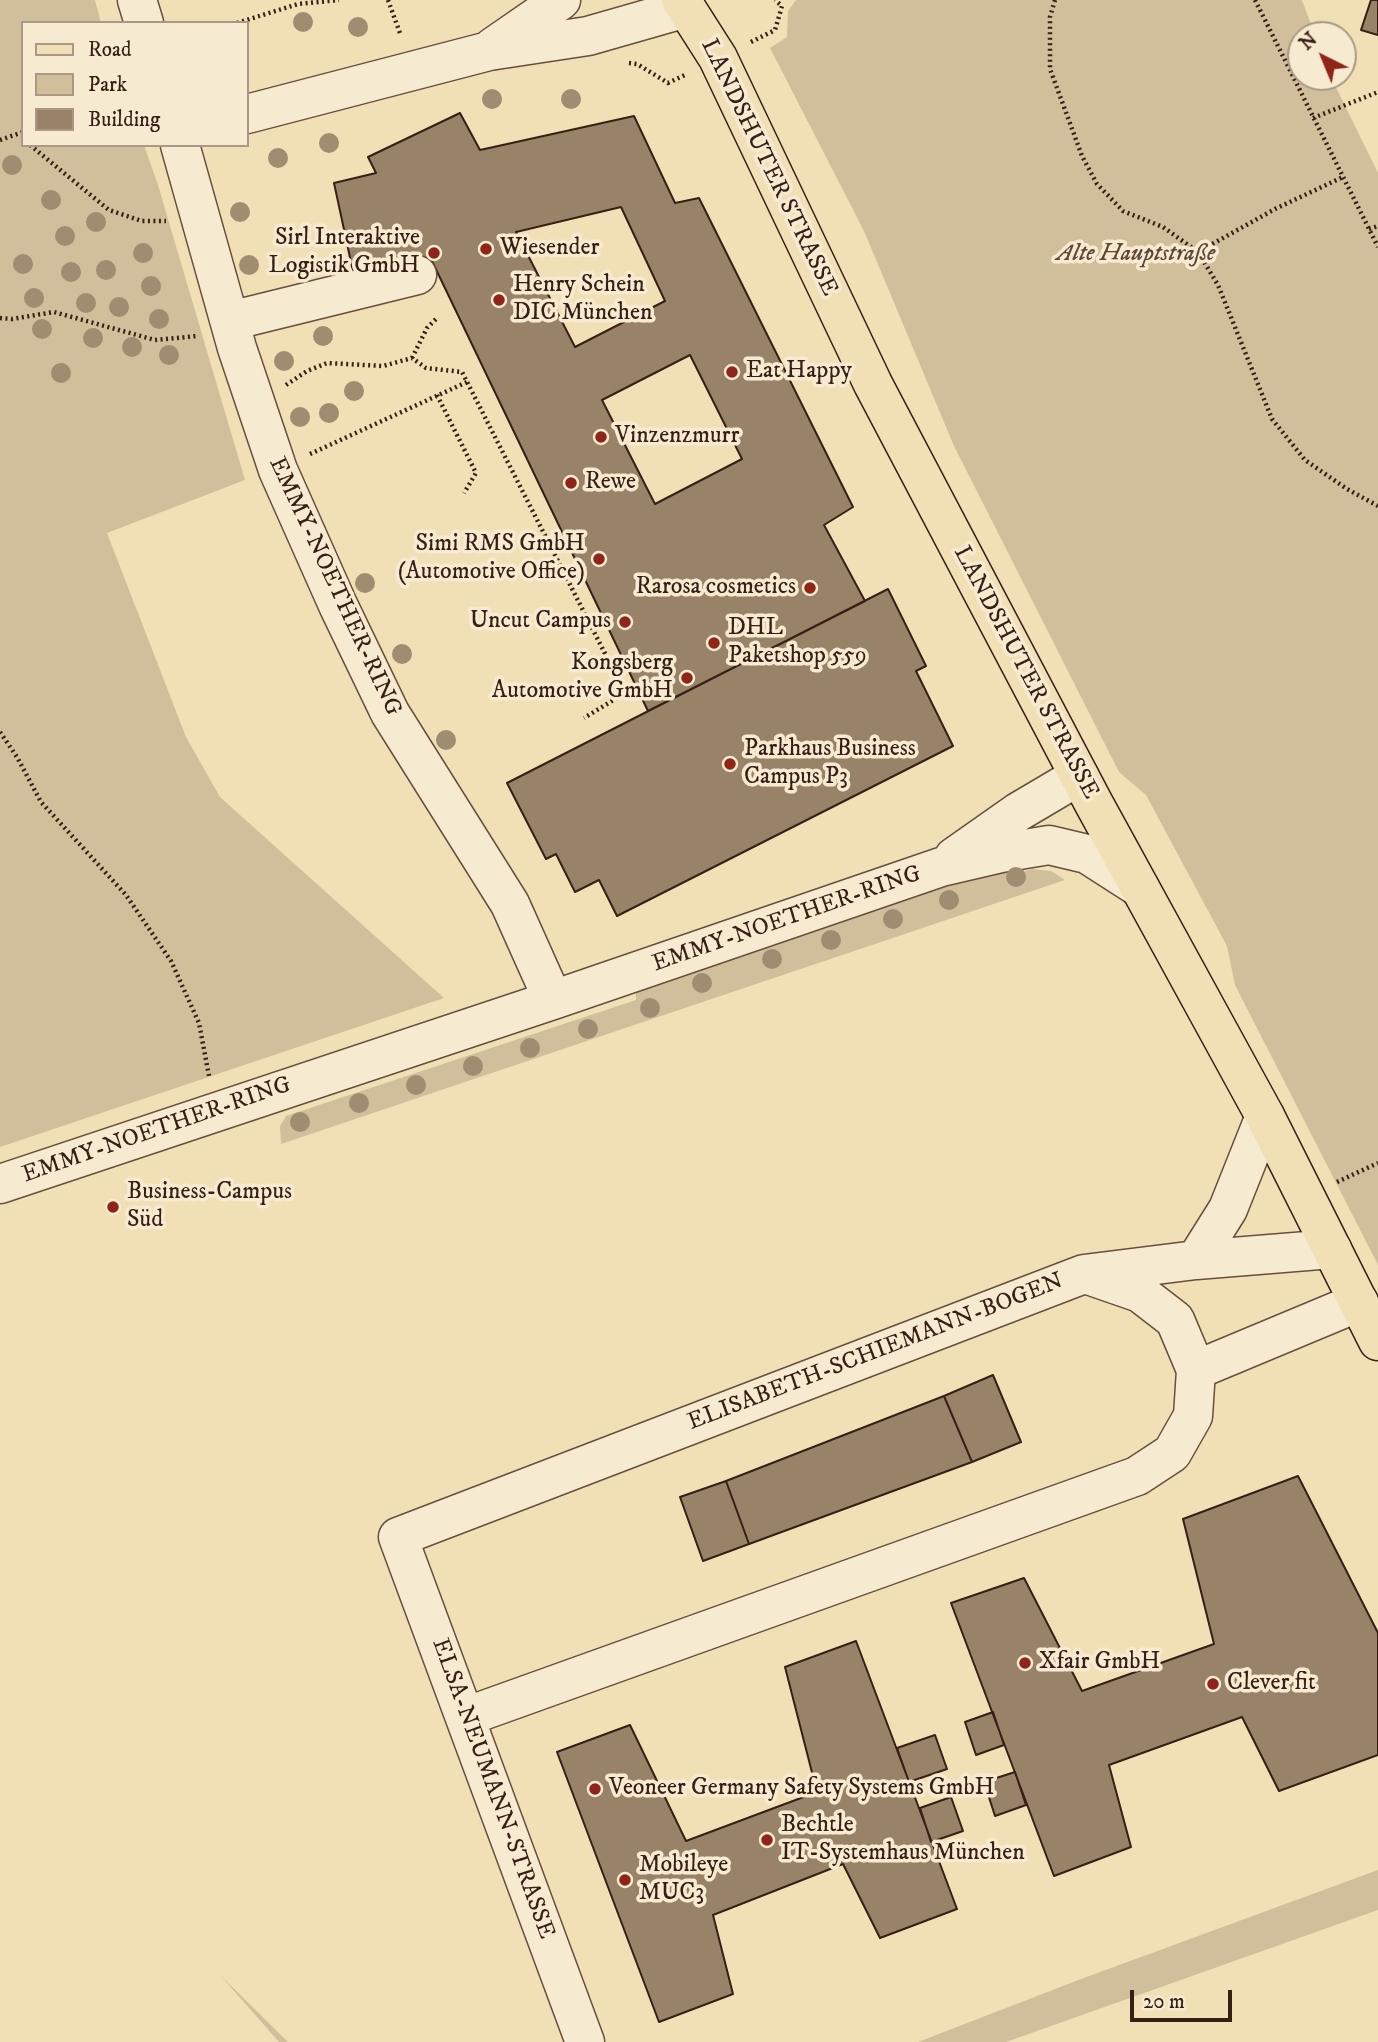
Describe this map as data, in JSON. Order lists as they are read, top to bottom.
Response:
{
  "streets": {
    "main road": ["LANDSHUTER STRASSE"],
    "street": ["EMMY-NOETHER-RING", "ELISABETH-SCHIEMANN-BOGEN", "ELSA-NEUMANN-STRASSE"]
  },
  "crossings": [
    ["LANDSHUTER STRASSE", "EMMY-NOETHER-RING"],
    ["ELISABETH-SCHIEMANN-BOGEN", "ELSA-NEUMANN-STRASSE"]
  ],
  "parks": ["Alte Hauptstraße"],
  "places": [
    "Wiesender",
    "Sirl Interaktive Logistik GmbH",
    "Henry Schein DIC München",
    "Eat Happy",
    "Vinzenzmurr",
    "Rewe",
    "Simi RMS GmbH (Automotive Office)",
    "Rarosa cosmetics",
    "Uncut Campus",
    "DHL Paketshop 559",
    "Kongsberg Automotive GmbH",
    "Parkhaus Business Campus P3",
    "Business-Campus Süd",
    "Xfair GmbH",
    "Clever fit",
    "Veoneer Germany Safety Systems GmbH",
    "Bechtle IT-Systemhaus München",
    "Mobileye MUC3"
  ],
  "legend": ["Road", "Park", "Building"],
  "scale_bar": "20 m",
  "north": "top left"
}
